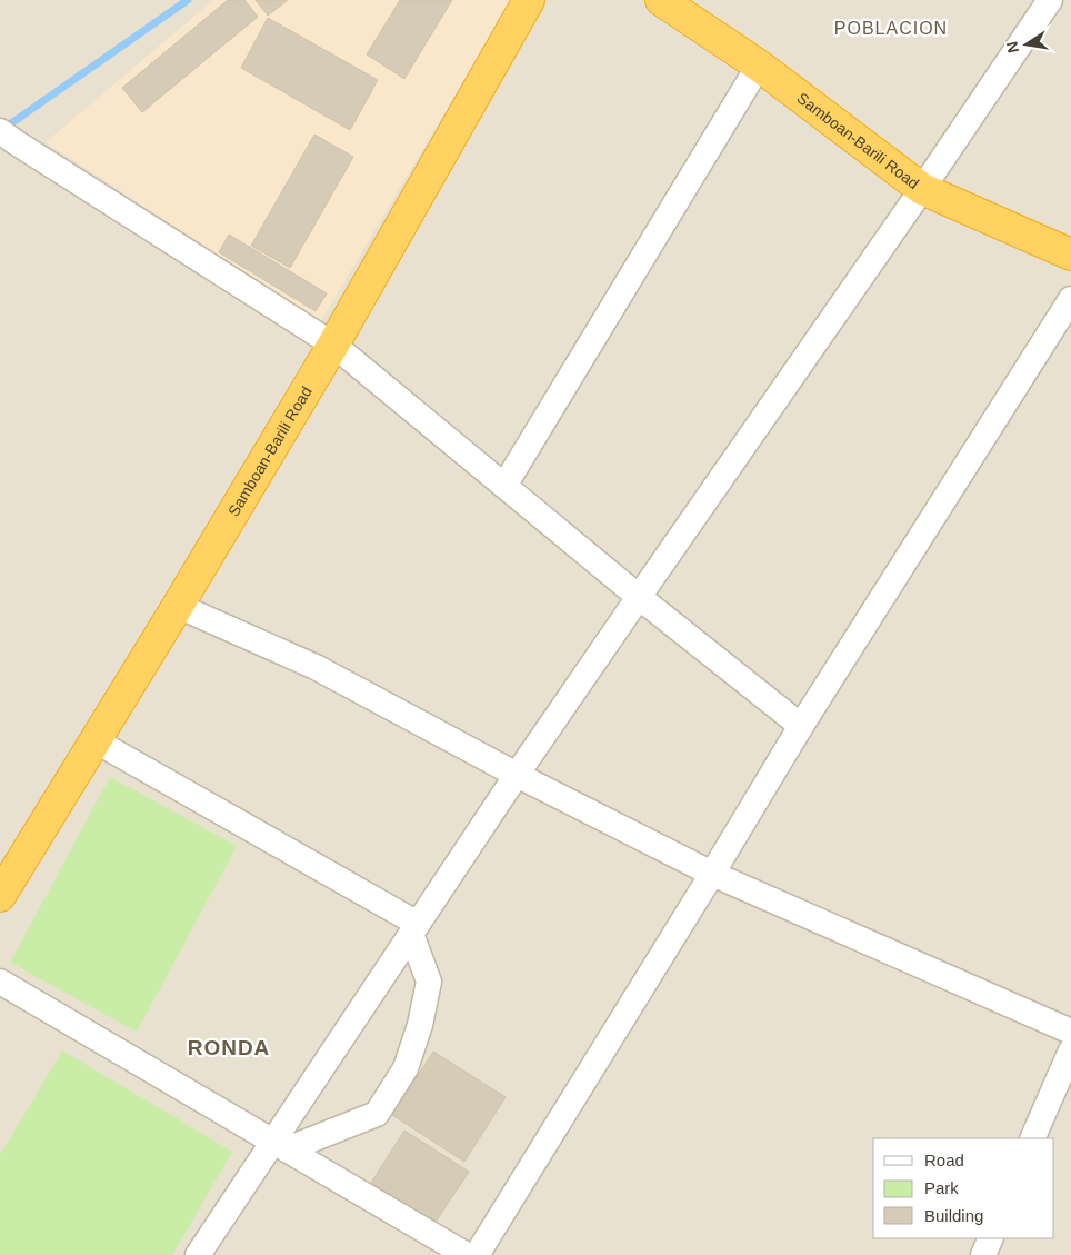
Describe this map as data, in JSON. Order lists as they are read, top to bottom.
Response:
{
  "streets": {
    "highway": ["Samboan-Barili Road"]
  },
  "districts": ["POBLACION", "RONDA"],
  "legend": ["Road", "Park", "Building"],
  "north": "left"
}
